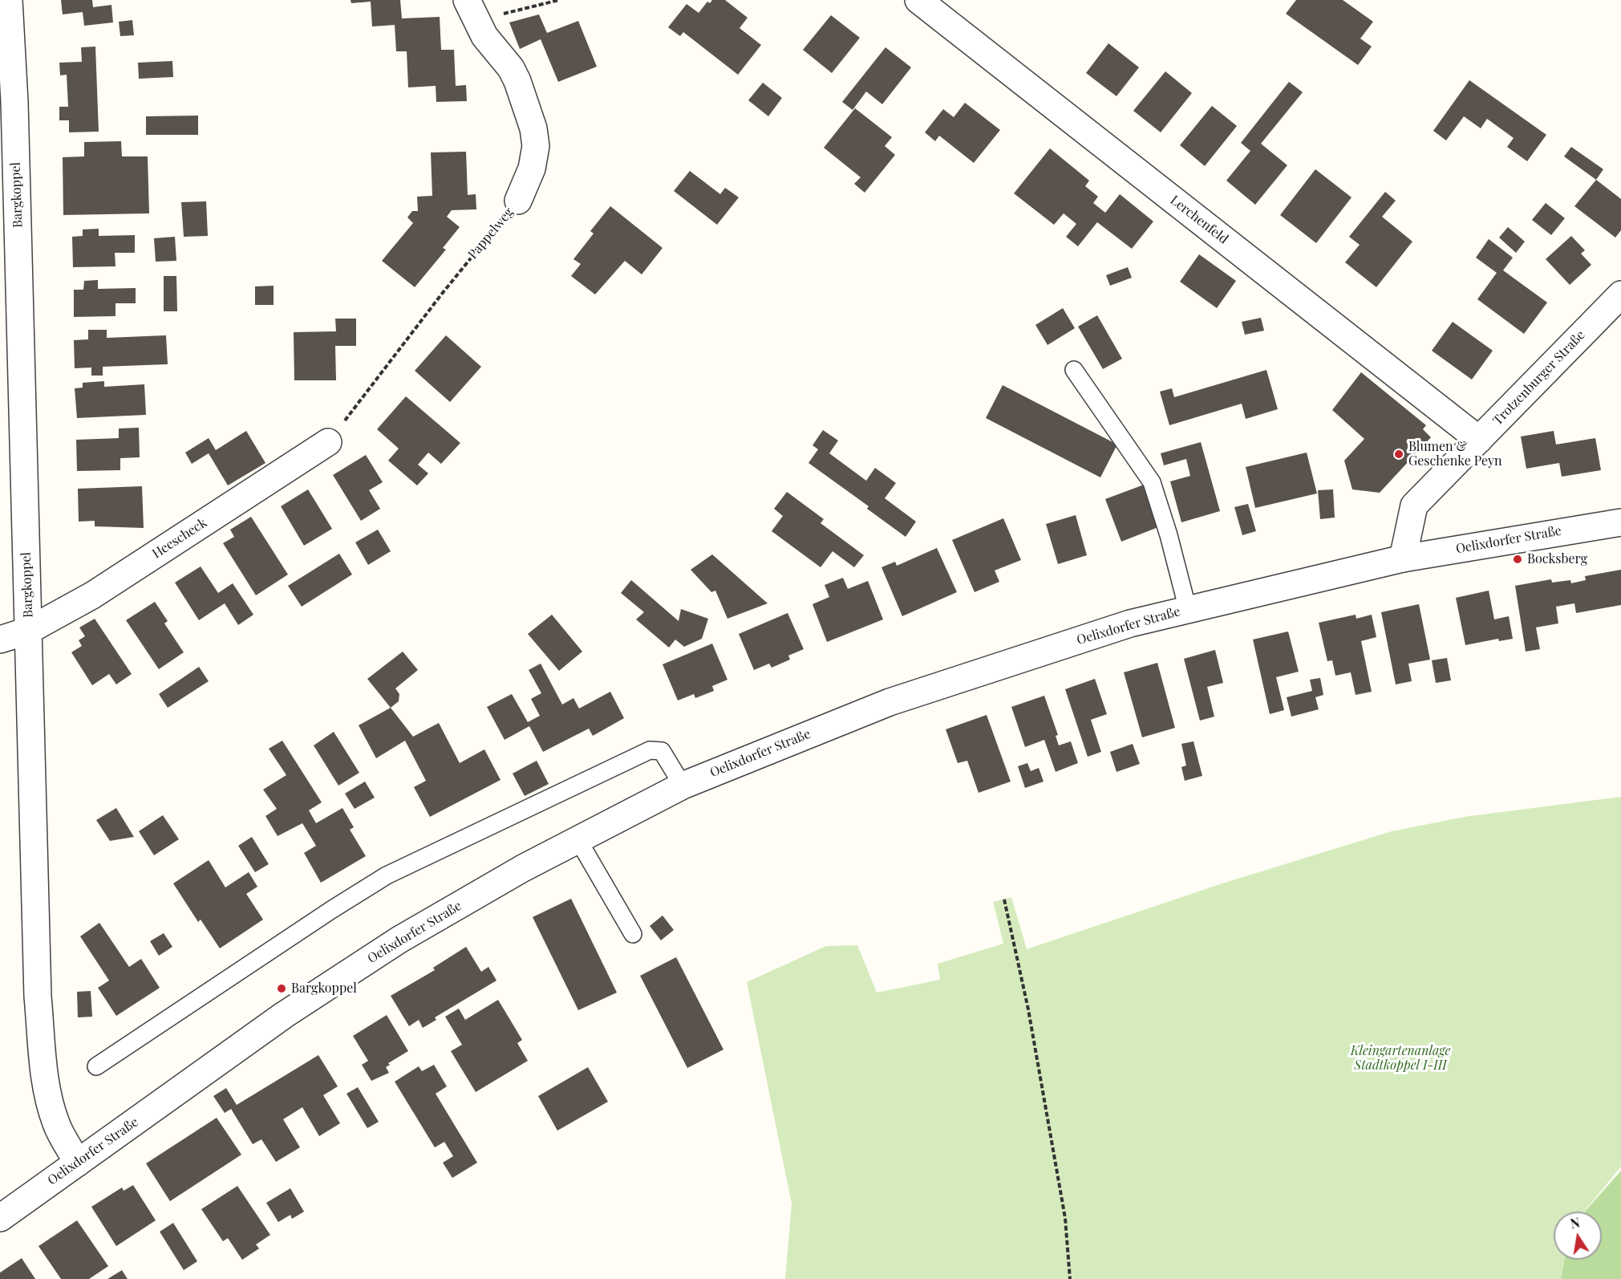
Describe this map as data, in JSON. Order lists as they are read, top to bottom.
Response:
{
  "streets": {
    "street": [
      "Bargkoppel",
      "Lerchenfeld",
      "Pappelweg",
      "Trotzenburger Straße",
      "Heescheck",
      "Oelixdorfer Straße"
    ]
  },
  "crossings": [
    ["Bargkoppel", "Heescheck"],
    ["Bargkoppel", "Oelixdorfer Straße"],
    ["Lerchenfeld", "Trotzenburger Straße"],
    ["Pappelweg", "Heescheck"],
    ["Trotzenburger Straße", "Oelixdorfer Straße"]
  ],
  "parks": ["Kleingartenanlage Stadtkoppel I-III"],
  "places": ["Blumen & Geschenke Peyn", "Bocksberg", "Bargkoppel"],
  "north": "top"
}
